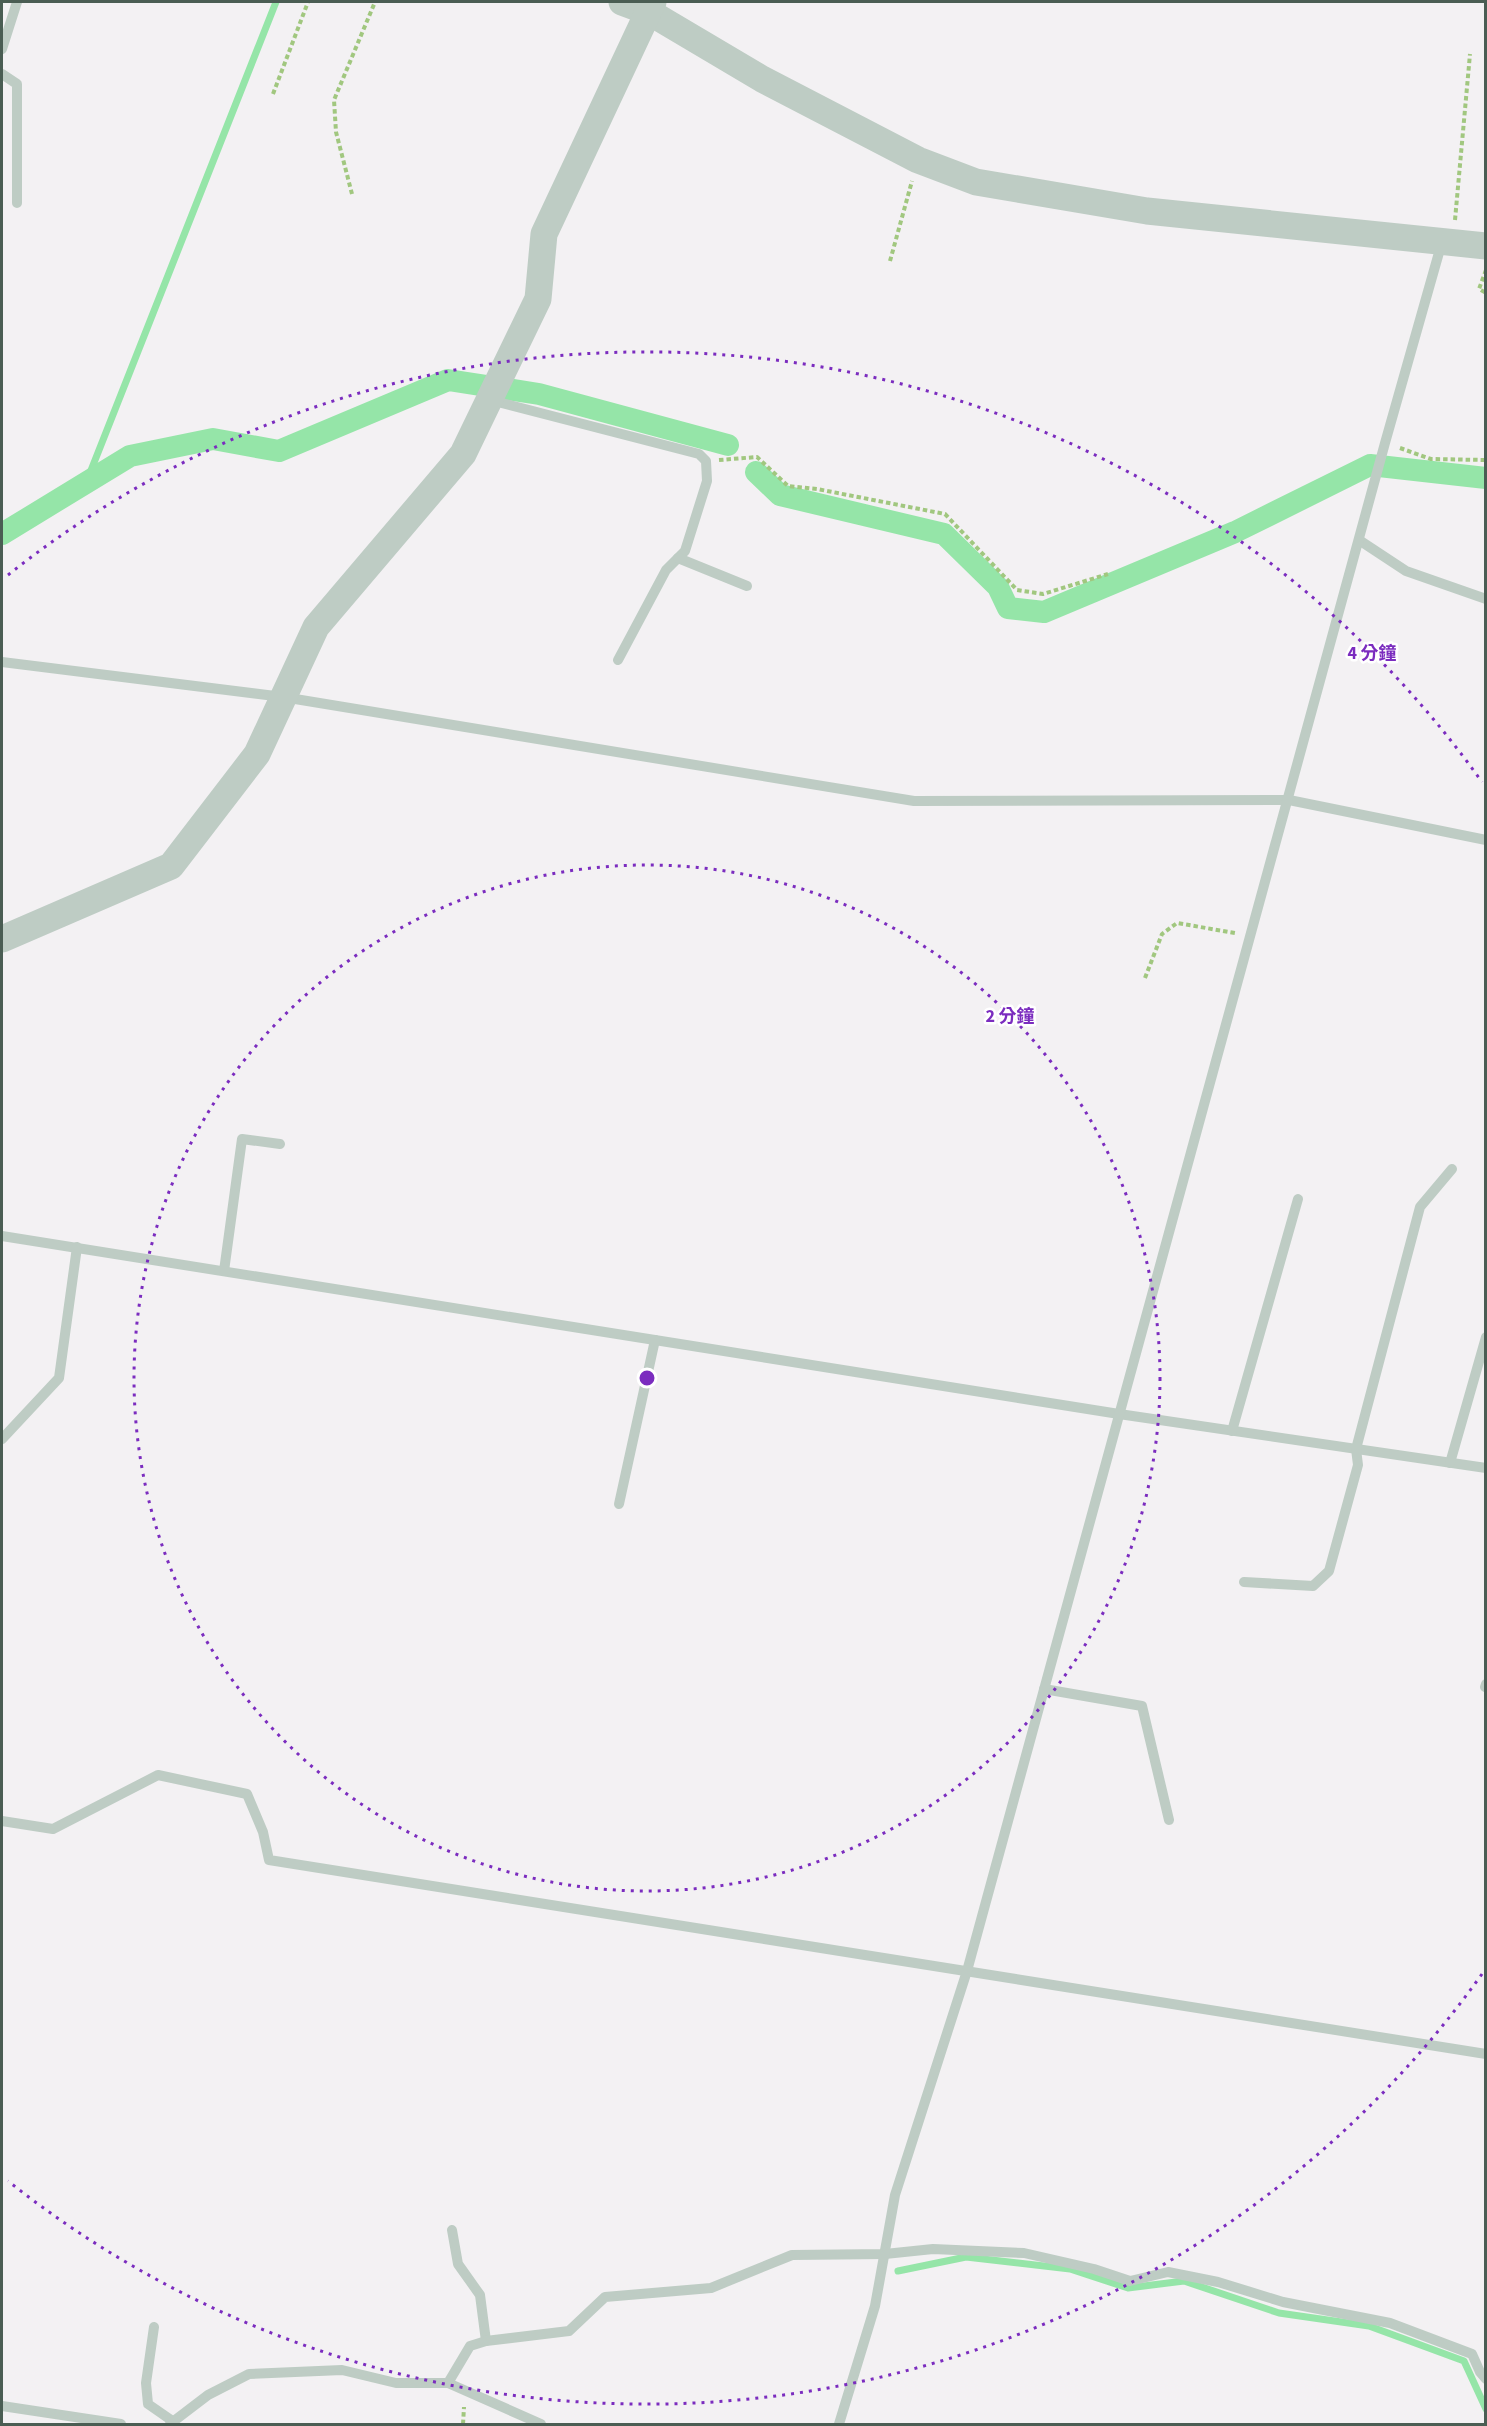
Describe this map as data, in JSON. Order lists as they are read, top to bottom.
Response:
{
  "rings": ["4 分鐘", "2 分鐘"]
}
